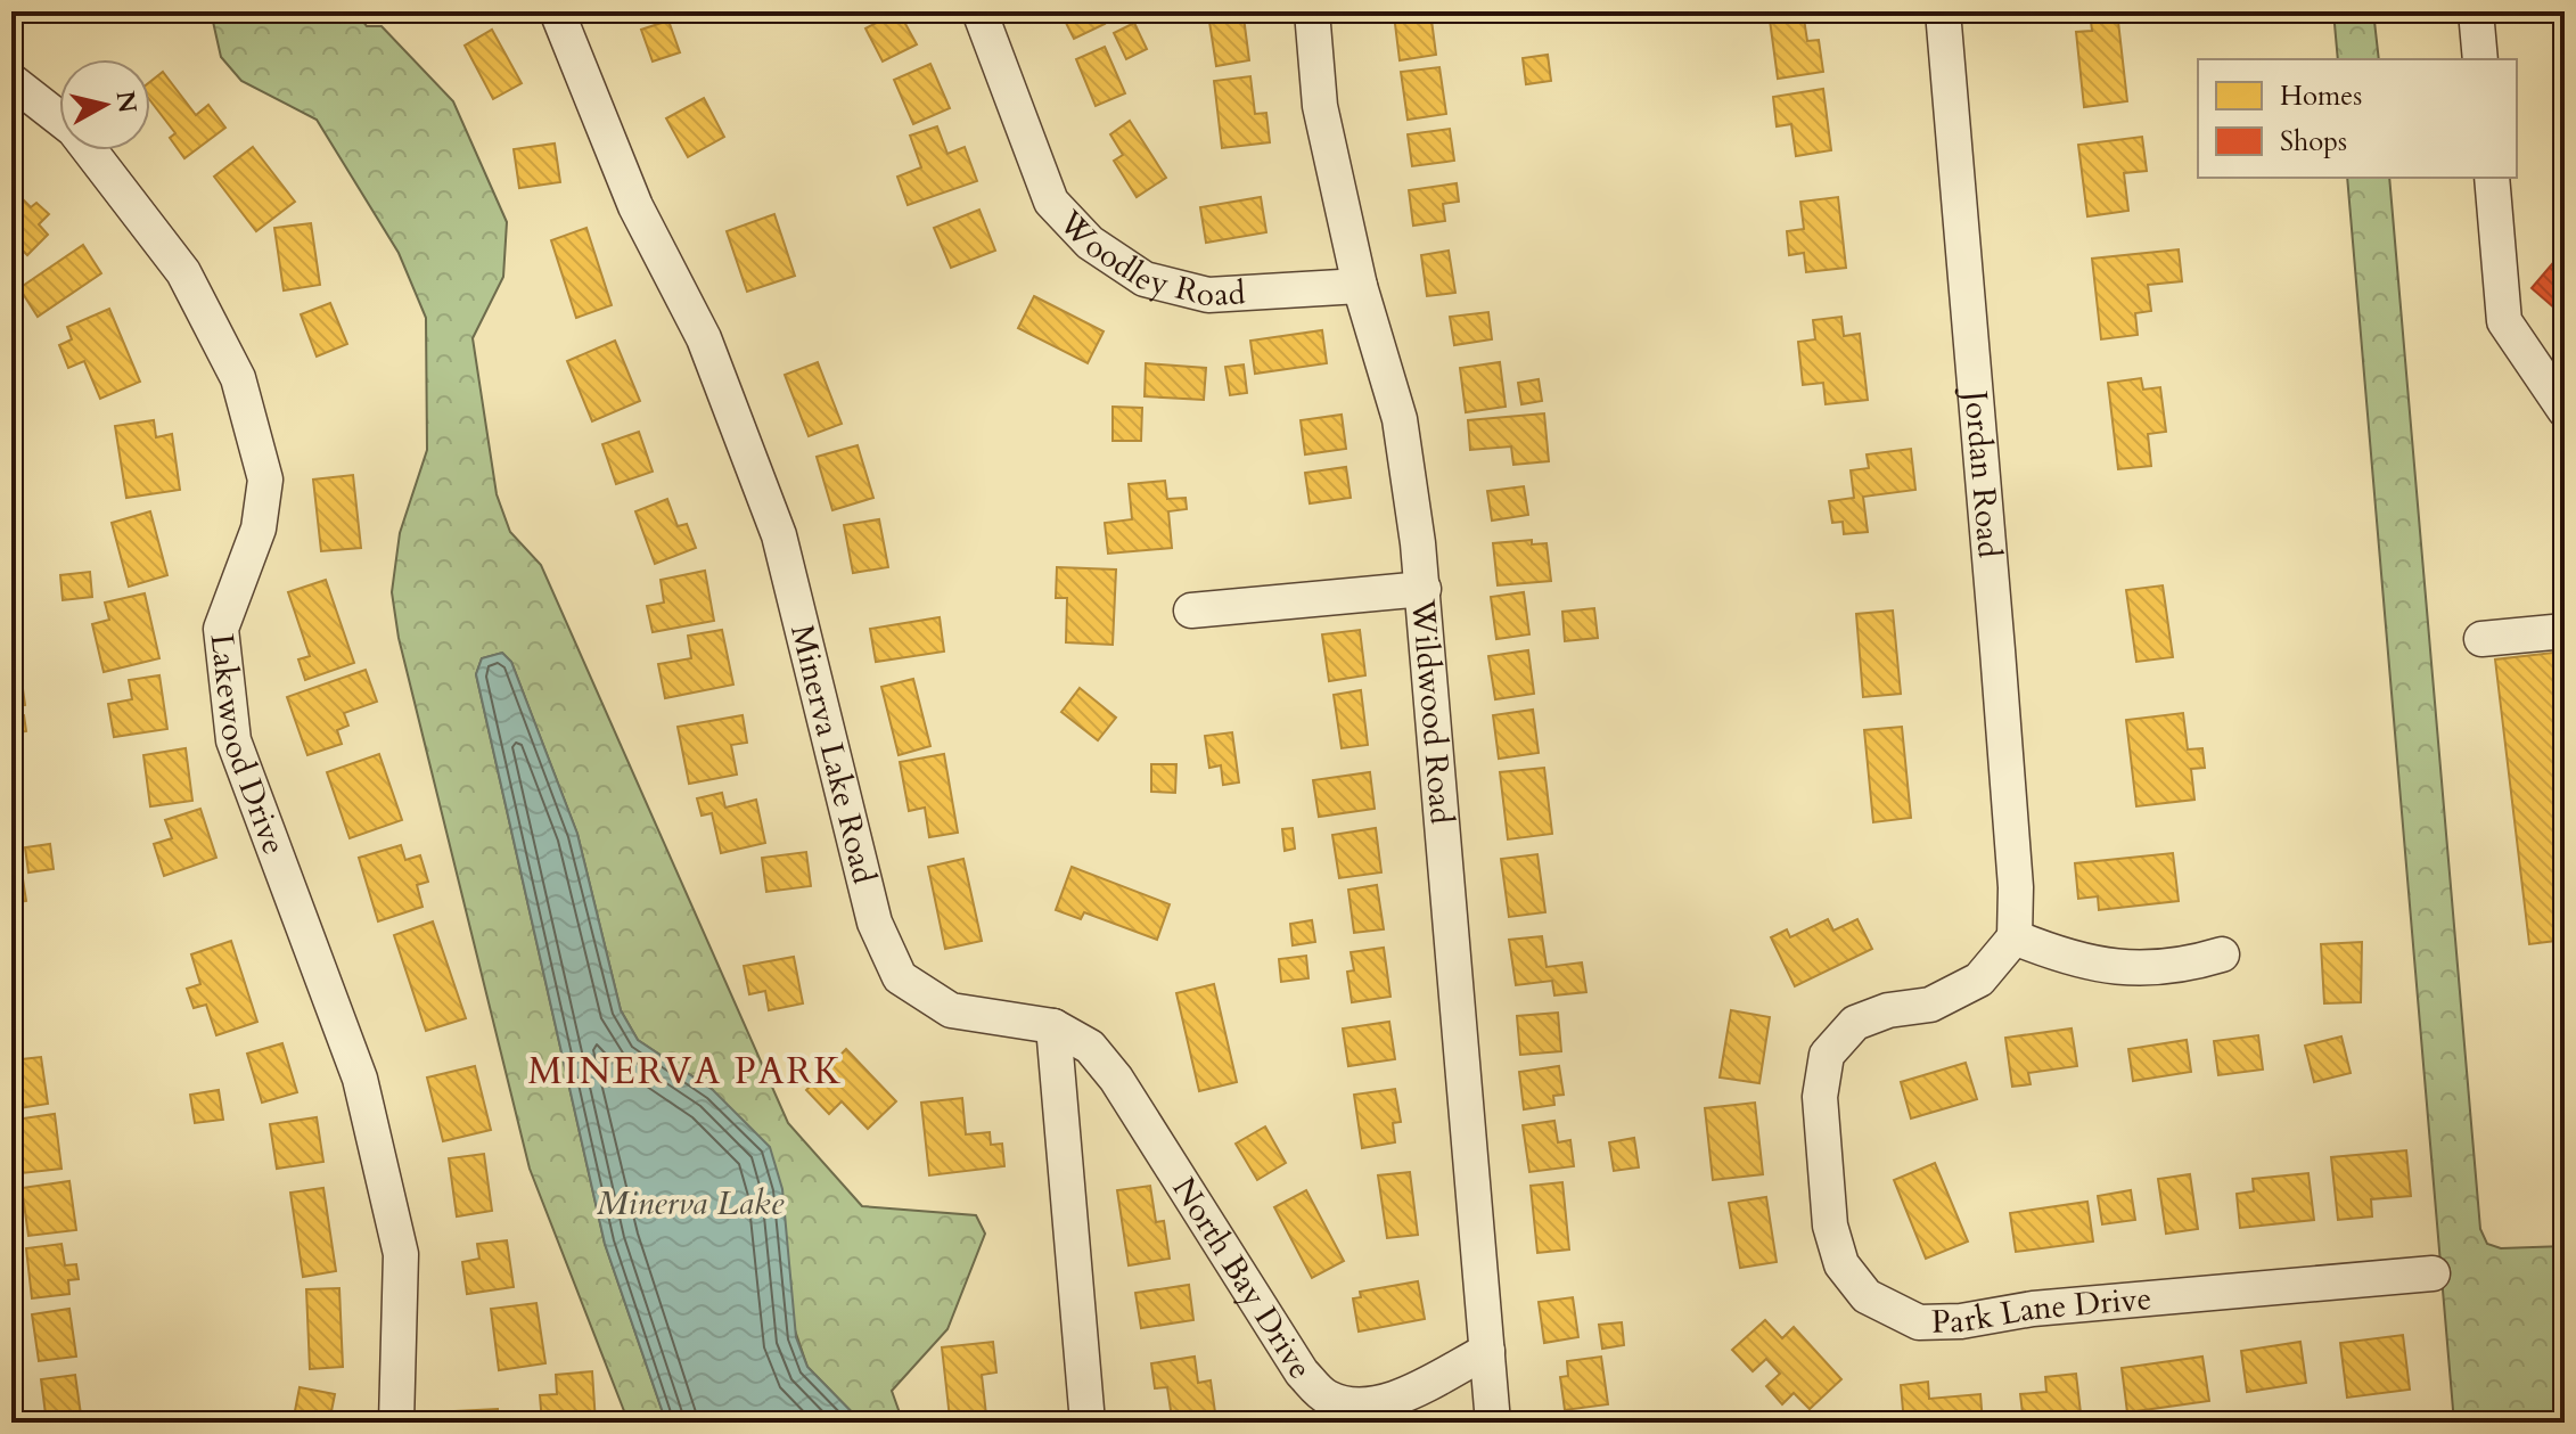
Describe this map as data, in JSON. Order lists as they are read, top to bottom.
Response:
{
  "streets": {
    "street": [
      "Woodley Road",
      "Jordan Road",
      "Wildwood Road",
      "Lakewood Drive",
      "Minerva Lake Road",
      "North Bay Drive",
      "Park Lane Drive"
    ]
  },
  "crossings": [
    ["Woodley Road", "Wildwood Road"],
    ["Jordan Road", "Park Lane Drive"],
    ["Wildwood Road", "North Bay Drive"],
    ["Minerva Lake Road", "North Bay Drive"]
  ],
  "districts": ["MINERVA PARK"],
  "water": ["Minerva Lake"],
  "legend": ["Homes", "Shops"],
  "north": "right"
}
